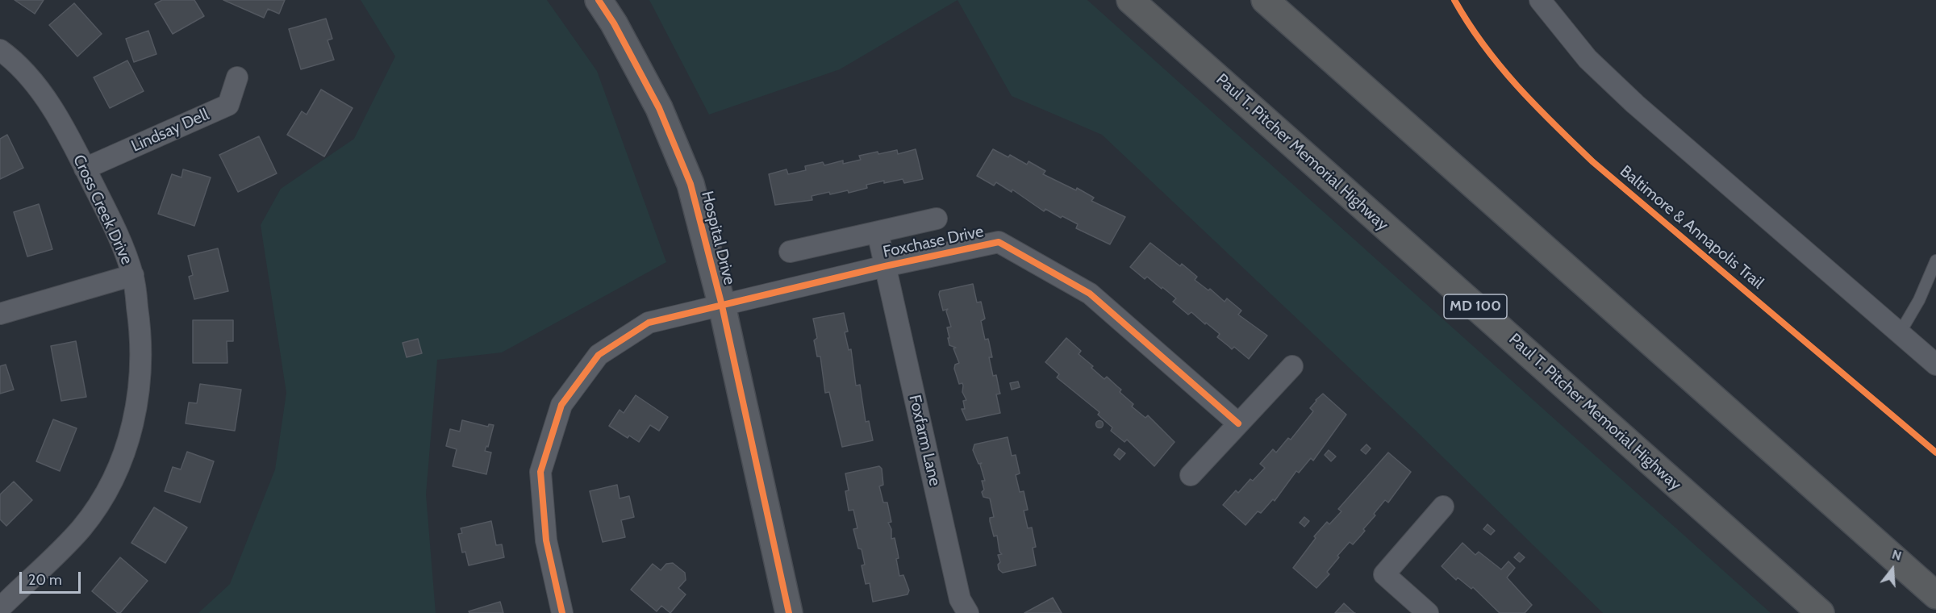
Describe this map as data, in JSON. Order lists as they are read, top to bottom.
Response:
{
  "streets": {
    "highway": ["Paul T. Pitcher Memorial Highway", "MD 100"],
    "street": [
      "Lindsay Dell",
      "Cross Creek Drive",
      "Hospital Drive",
      "Foxchase Drive",
      "Foxfarm Lane"
    ],
    "cycle path": ["Baltimore & Annapolis Trail"]
  },
  "crossings": [
    ["Lindsay Dell", "Cross Creek Drive"],
    ["Hospital Drive", "Foxchase Drive"],
    ["Foxchase Drive", "Foxfarm Lane"]
  ],
  "scale_bar": "20 m",
  "north": "top"
}
